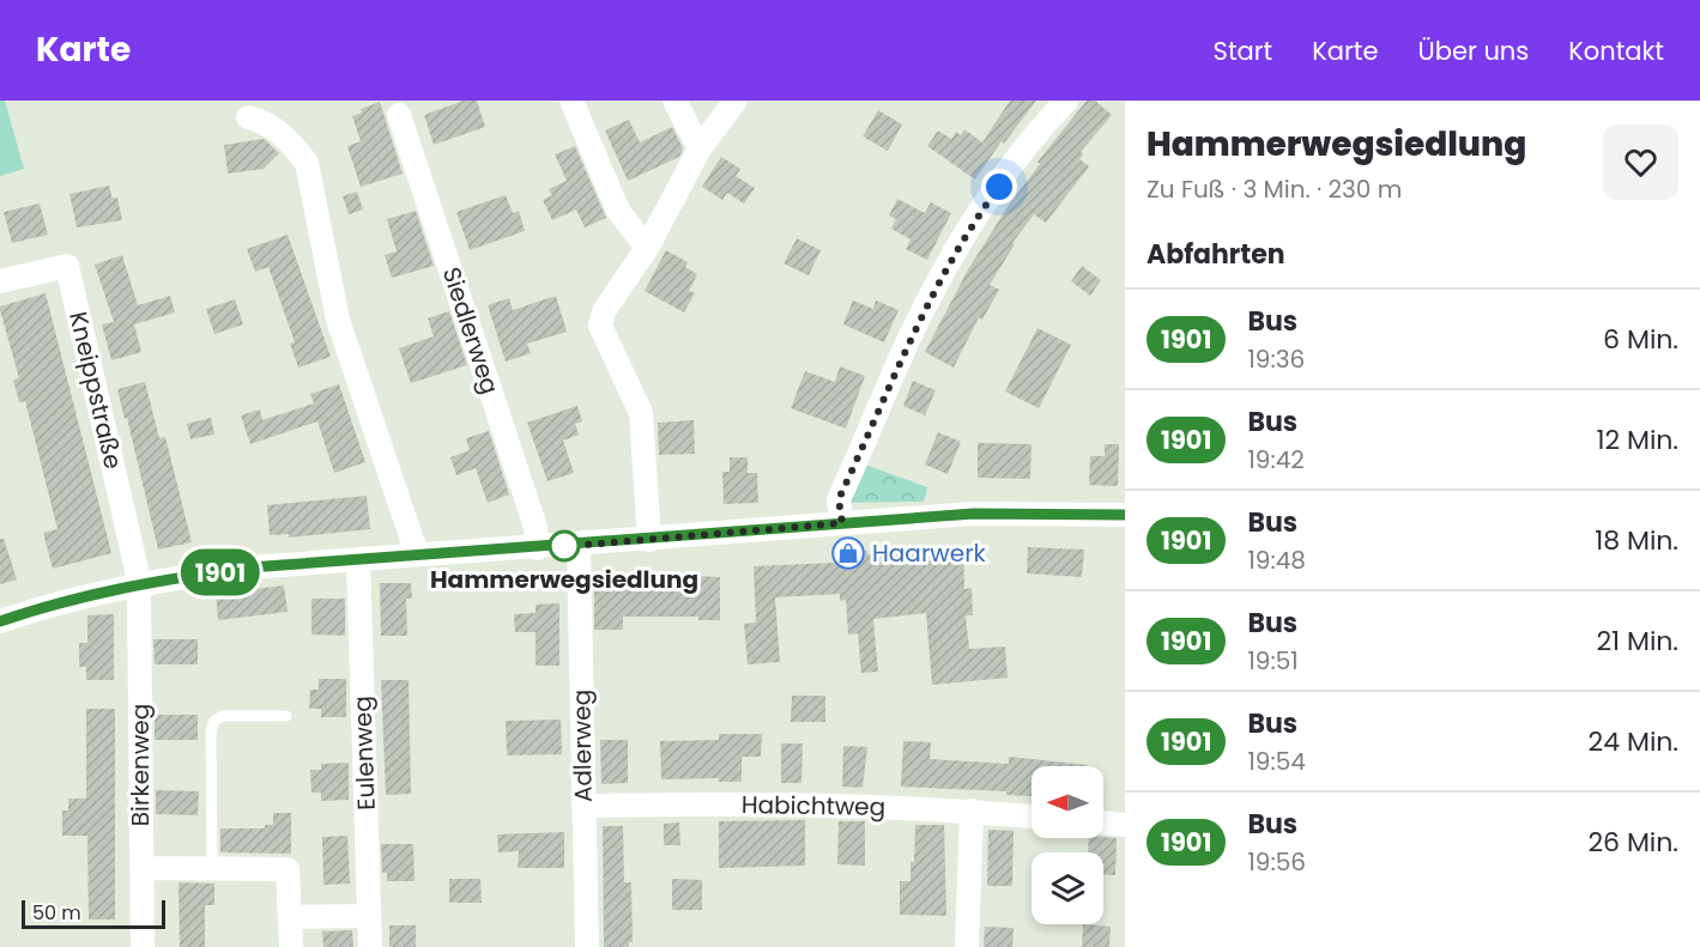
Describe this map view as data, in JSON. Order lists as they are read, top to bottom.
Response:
{
  "streets": {
    "street": [
      "Siedlerweg",
      "Kneippstraße",
      "Adlerweg",
      "Eulenweg",
      "Birkenweg",
      "Habichtweg"
    ]
  },
  "crossings": [
    ["Kneippstraße", "Birkenweg"],
    ["Adlerweg", "Habichtweg"]
  ],
  "places": {
    "other": ["Hammerwegsiedlung"],
    "shop": ["Haarwerk"]
  },
  "lines": ["bus line 1901"],
  "scale_bar": "50 m",
  "north": "left",
  "page": {
    "header": "Karte",
    "nav": [
      "Start",
      "Karte",
      "Über uns",
      "Kontakt"
    ],
    "on_map": "1901",
    "heading": [
      ["Hammerwegsiedlung", "Zu Fuß · 3 Min. · 230 m"],
      "Abfahrten"
    ],
    "list": [
      {
        "mark": "1901",
        "name": "Bus",
        "note": "19:36",
        "value": "6 Min."
      },
      {
        "mark": "1901",
        "name": "Bus",
        "note": "19:42",
        "value": "12 Min."
      },
      {
        "mark": "1901",
        "name": "Bus",
        "note": "19:48",
        "value": "18 Min."
      },
      {
        "mark": "1901",
        "name": "Bus",
        "note": "19:51",
        "value": "21 Min."
      },
      {
        "mark": "1901",
        "name": "Bus",
        "note": "19:54",
        "value": "24 Min."
      },
      {
        "mark": "1901",
        "name": "Bus",
        "note": "19:56",
        "value": "26 Min."
      }
    ],
    "scale": "50 m"
  }
}
